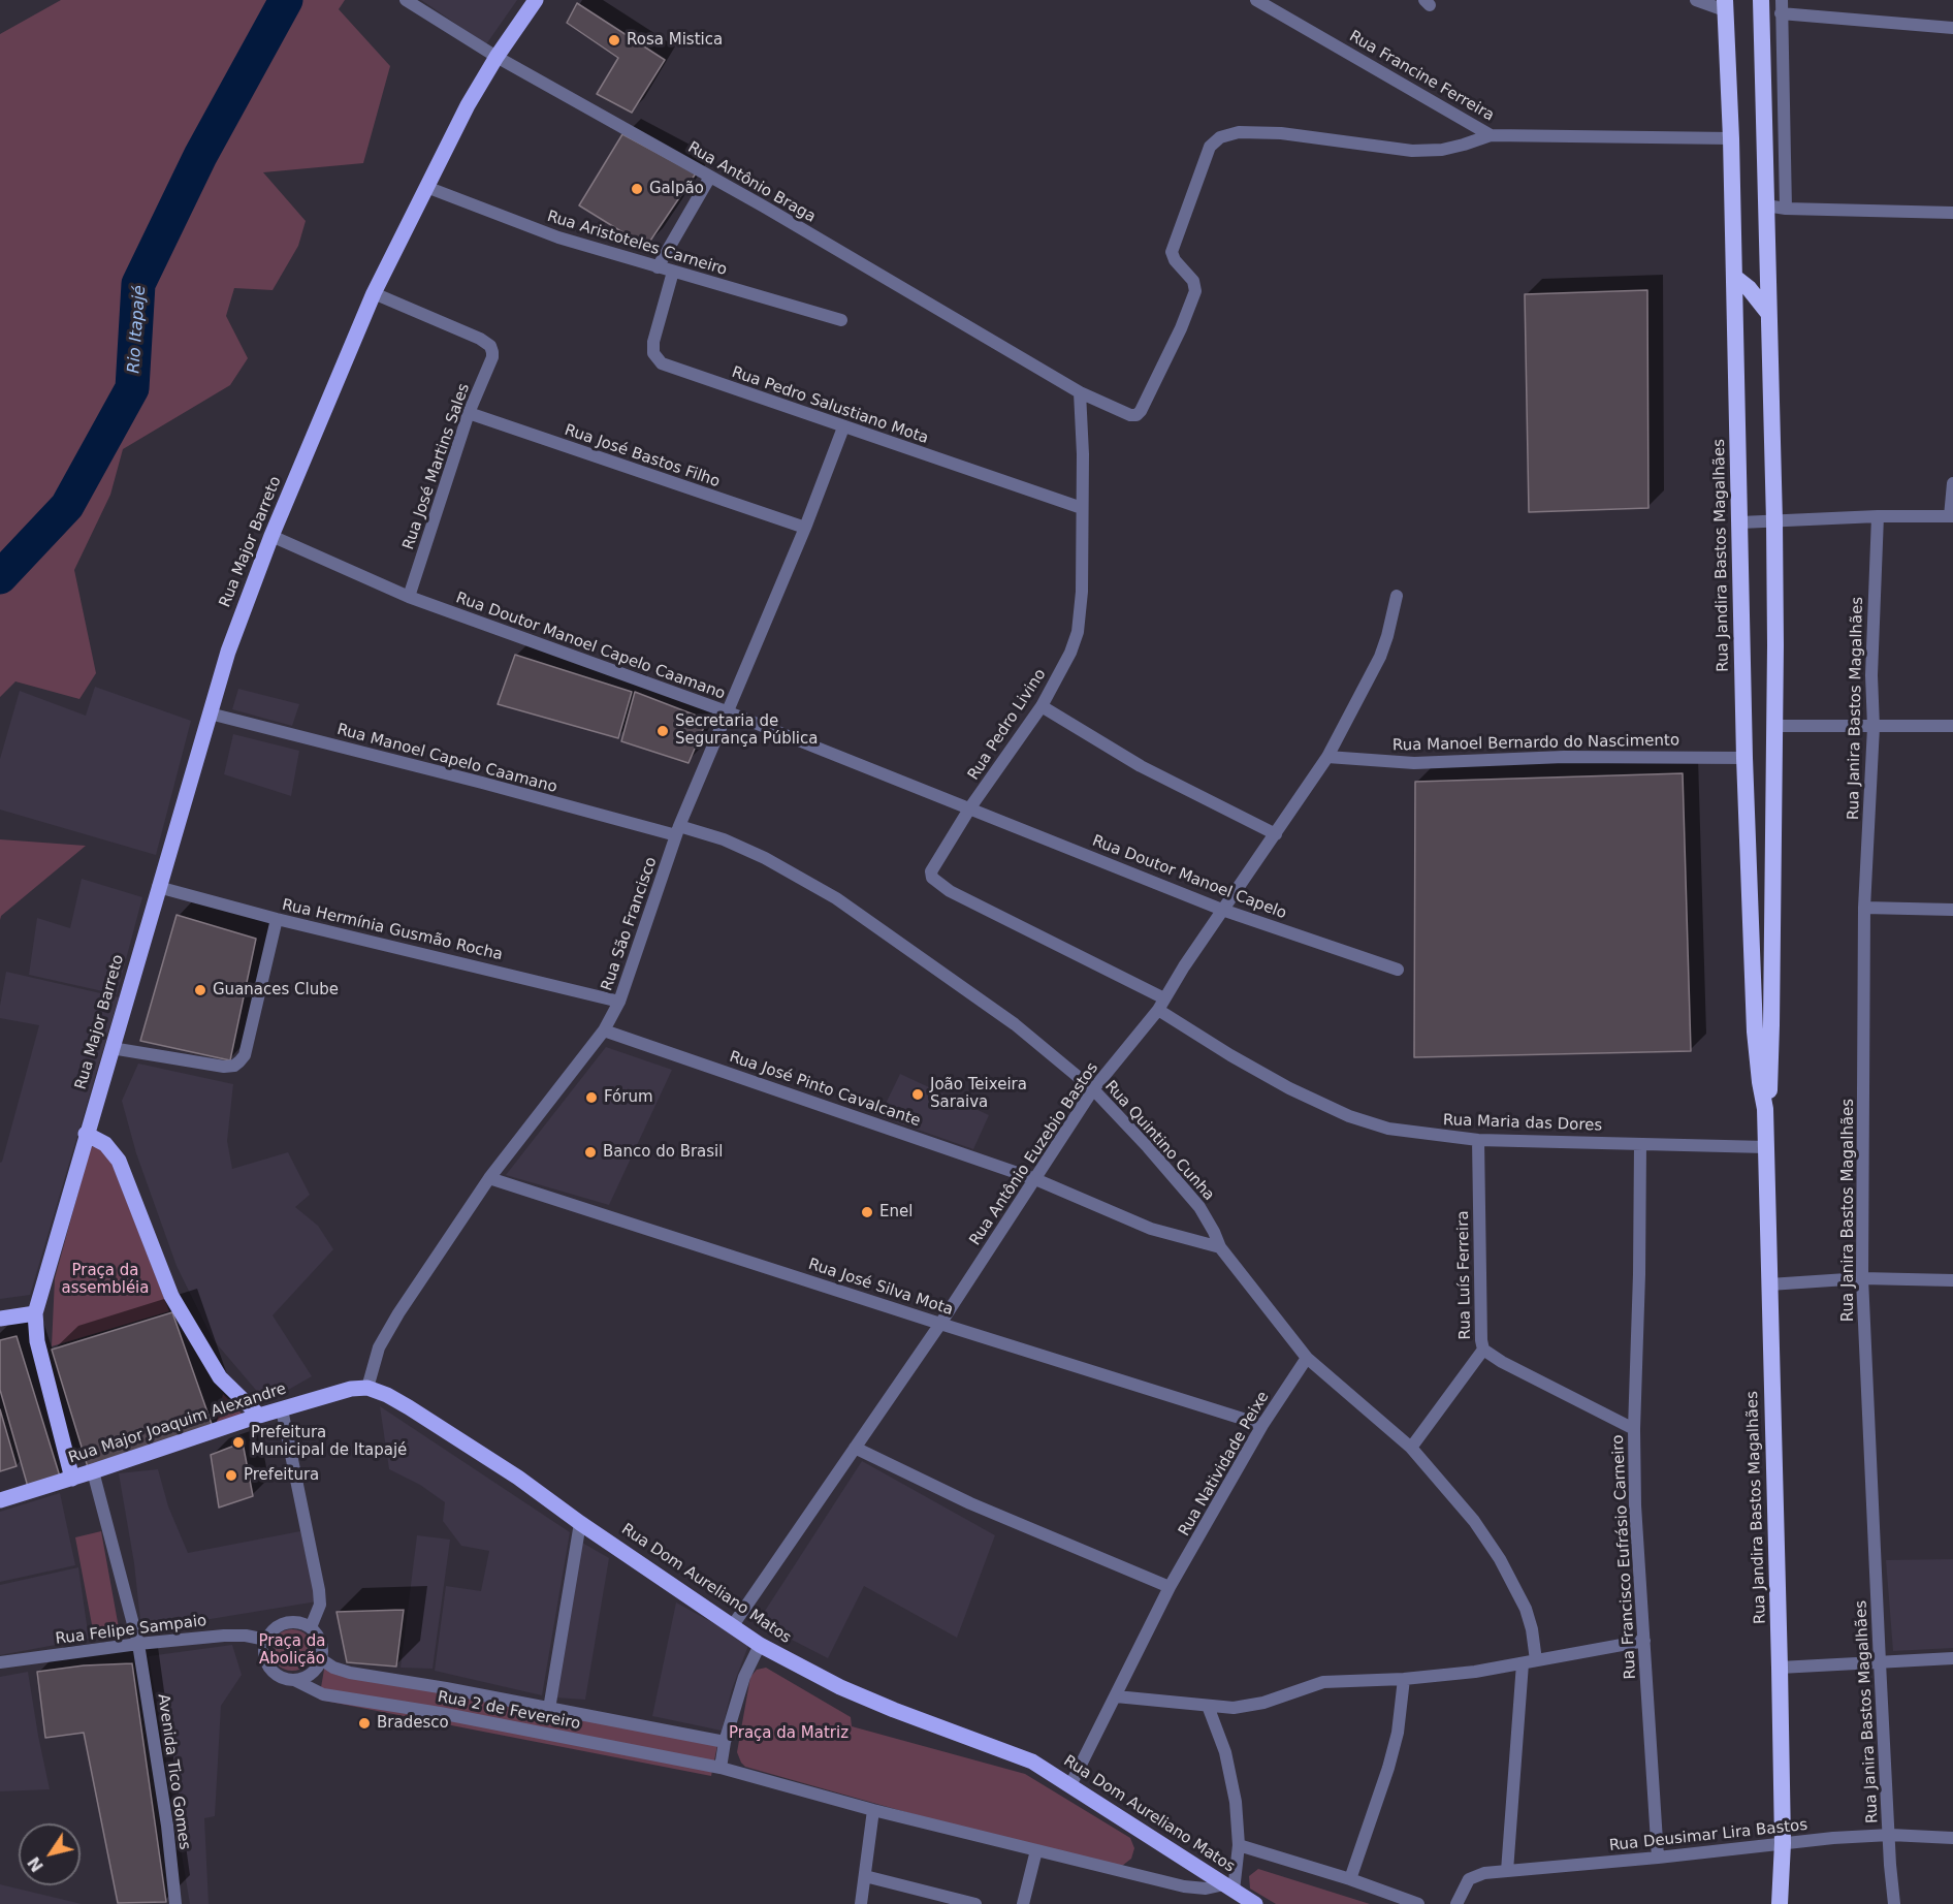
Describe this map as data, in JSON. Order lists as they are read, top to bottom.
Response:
{
  "streets": {
    "highway": ["Rua Jandira Bastos Magalhães"],
    "main road": ["Rua Major Barreto", "Rua Major Joaquim Alexandre", "Rua Dom Aureliano Matos"],
    "street": [
      "Rua Francine Ferreira",
      "Rua Antônio Braga",
      "Rua Aristoteles Carneiro",
      "Rua Pedro Salustiano Mota",
      "Rua José Bastos Filho",
      "Rua José Martins Sales",
      "Rua Doutor Manoel Capelo Caamano",
      "Rua Janira Bastos Magalhães",
      "Rua Pedro Livino",
      "Rua Manoel Bernardo do Nascimento",
      "Rua Manoel Capelo Caamano",
      "Rua Doutor Manoel Capelo",
      "Rua São Francisco",
      "Rua Hermínia Gusmão Rocha",
      "Rua José Pinto Cavalcante",
      "Rua Maria das Dores",
      "Rua Quintino Cunha",
      "Rua Antônio Euzebio Bastos",
      "Rua Luís Ferreira",
      "Rua José Silva Mota",
      "Rua Natividade Peixe",
      "Rua Francisco Eufrásio Carneiro",
      "Rua Felipe Sampaio",
      "Rua 2 de Fevereiro",
      "Avenida Tico Gomes",
      "Rua Deusimar Lira Bastos"
    ]
  },
  "crossings": [
    ["Rua Francine Ferreira", "Rua Antônio Braga"],
    ["Rua Francine Ferreira", "Rua Jandira Bastos Magalhães"],
    ["Rua Antônio Braga", "Rua Major Barreto"],
    ["Rua Antônio Braga", "Rua Pedro Livino"],
    ["Rua Aristoteles Carneiro", "Rua Pedro Salustiano Mota"],
    ["Rua Aristoteles Carneiro", "Rua Major Barreto"],
    ["Rua Pedro Salustiano Mota", "Rua Pedro Livino"],
    ["Rua Pedro Salustiano Mota", "Rua São Francisco"],
    ["Rua José Bastos Filho", "Rua José Martins Sales"],
    ["Rua José Bastos Filho", "Rua São Francisco"],
    ["Rua José Martins Sales", "Rua Major Barreto"],
    ["Rua José Martins Sales", "Rua Doutor Manoel Capelo Caamano"],
    ["Rua Major Barreto", "Rua Doutor Manoel Capelo Caamano"],
    ["Rua Major Barreto", "Rua Manoel Capelo Caamano"],
    ["Rua Major Barreto", "Rua Hermínia Gusmão Rocha"],
    ["Rua Jandira Bastos Magalhães", "Rua Manoel Bernardo do Nascimento"],
    ["Rua Jandira Bastos Magalhães", "Rua Maria das Dores"],
    ["Rua Jandira Bastos Magalhães", "Rua Deusimar Lira Bastos"],
    ["Rua Doutor Manoel Capelo Caamano", "Rua Pedro Livino"],
    ["Rua Doutor Manoel Capelo Caamano", "Rua Doutor Manoel Capelo"],
    ["Rua Doutor Manoel Capelo Caamano", "Rua São Francisco"],
    ["Rua Janira Bastos Magalhães", "Rua Deusimar Lira Bastos"],
    ["Rua Pedro Livino", "Rua Doutor Manoel Capelo"],
    ["Rua Pedro Livino", "Rua Maria das Dores"],
    ["Rua Manoel Bernardo do Nascimento", "Rua Antônio Euzebio Bastos"],
    ["Rua Manoel Capelo Caamano", "Rua São Francisco"],
    ["Rua Manoel Capelo Caamano", "Rua Quintino Cunha"],
    ["Rua Doutor Manoel Capelo", "Rua Antônio Euzebio Bastos"],
    ["Rua São Francisco", "Rua Hermínia Gusmão Rocha"],
    ["Rua São Francisco", "Rua José Pinto Cavalcante"],
    ["Rua São Francisco", "Rua Quintino Cunha"],
    ["Rua São Francisco", "Rua José Silva Mota"],
    ["Rua São Francisco", "Rua Major Joaquim Alexandre"],
    ["Rua São Francisco", "Rua Dom Aureliano Matos"],
    ["Rua José Pinto Cavalcante", "Rua Quintino Cunha"],
    ["Rua José Pinto Cavalcante", "Rua Antônio Euzebio Bastos"],
    ["Rua Maria das Dores", "Rua Antônio Euzebio Bastos"],
    ["Rua Maria das Dores", "Rua Luís Ferreira"],
    ["Rua Maria das Dores", "Rua Francisco Eufrásio Carneiro"],
    ["Rua Quintino Cunha", "Rua Antônio Euzebio Bastos"],
    ["Rua Quintino Cunha", "Rua Natividade Peixe"],
    ["Rua Antônio Euzebio Bastos", "Rua José Silva Mota"],
    ["Rua Antônio Euzebio Bastos", "Rua Dom Aureliano Matos"],
    ["Rua Luís Ferreira", "Rua Francisco Eufrásio Carneiro"],
    ["Rua José Silva Mota", "Rua Natividade Peixe"],
    ["Rua Major Joaquim Alexandre", "Rua Dom Aureliano Matos"],
    ["Rua Major Joaquim Alexandre", "Avenida Tico Gomes"],
    ["Rua Natividade Peixe", "Rua Dom Aureliano Matos"],
    ["Rua Francisco Eufrásio Carneiro", "Rua Deusimar Lira Bastos"],
    ["Rua Dom Aureliano Matos", "Rua 2 de Fevereiro"],
    ["Rua Felipe Sampaio", "Rua 2 de Fevereiro"],
    ["Rua Felipe Sampaio", "Avenida Tico Gomes"]
  ],
  "water": ["Rio Itapajé"],
  "parks": ["Praça da assembléia", "Praça da Abolição", "Praça da Matriz"],
  "places": [
    "Rosa Mistica",
    "Galpão",
    "Secretaria de Segurança Pública",
    "Guanaces Clube",
    "João Teixeira Saraiva",
    "Fórum",
    "Banco do Brasil",
    "Enel",
    "Prefeitura Municipal de Itapajé",
    "Prefeitura",
    "Bradesco"
  ],
  "north": "bottom left"
}
